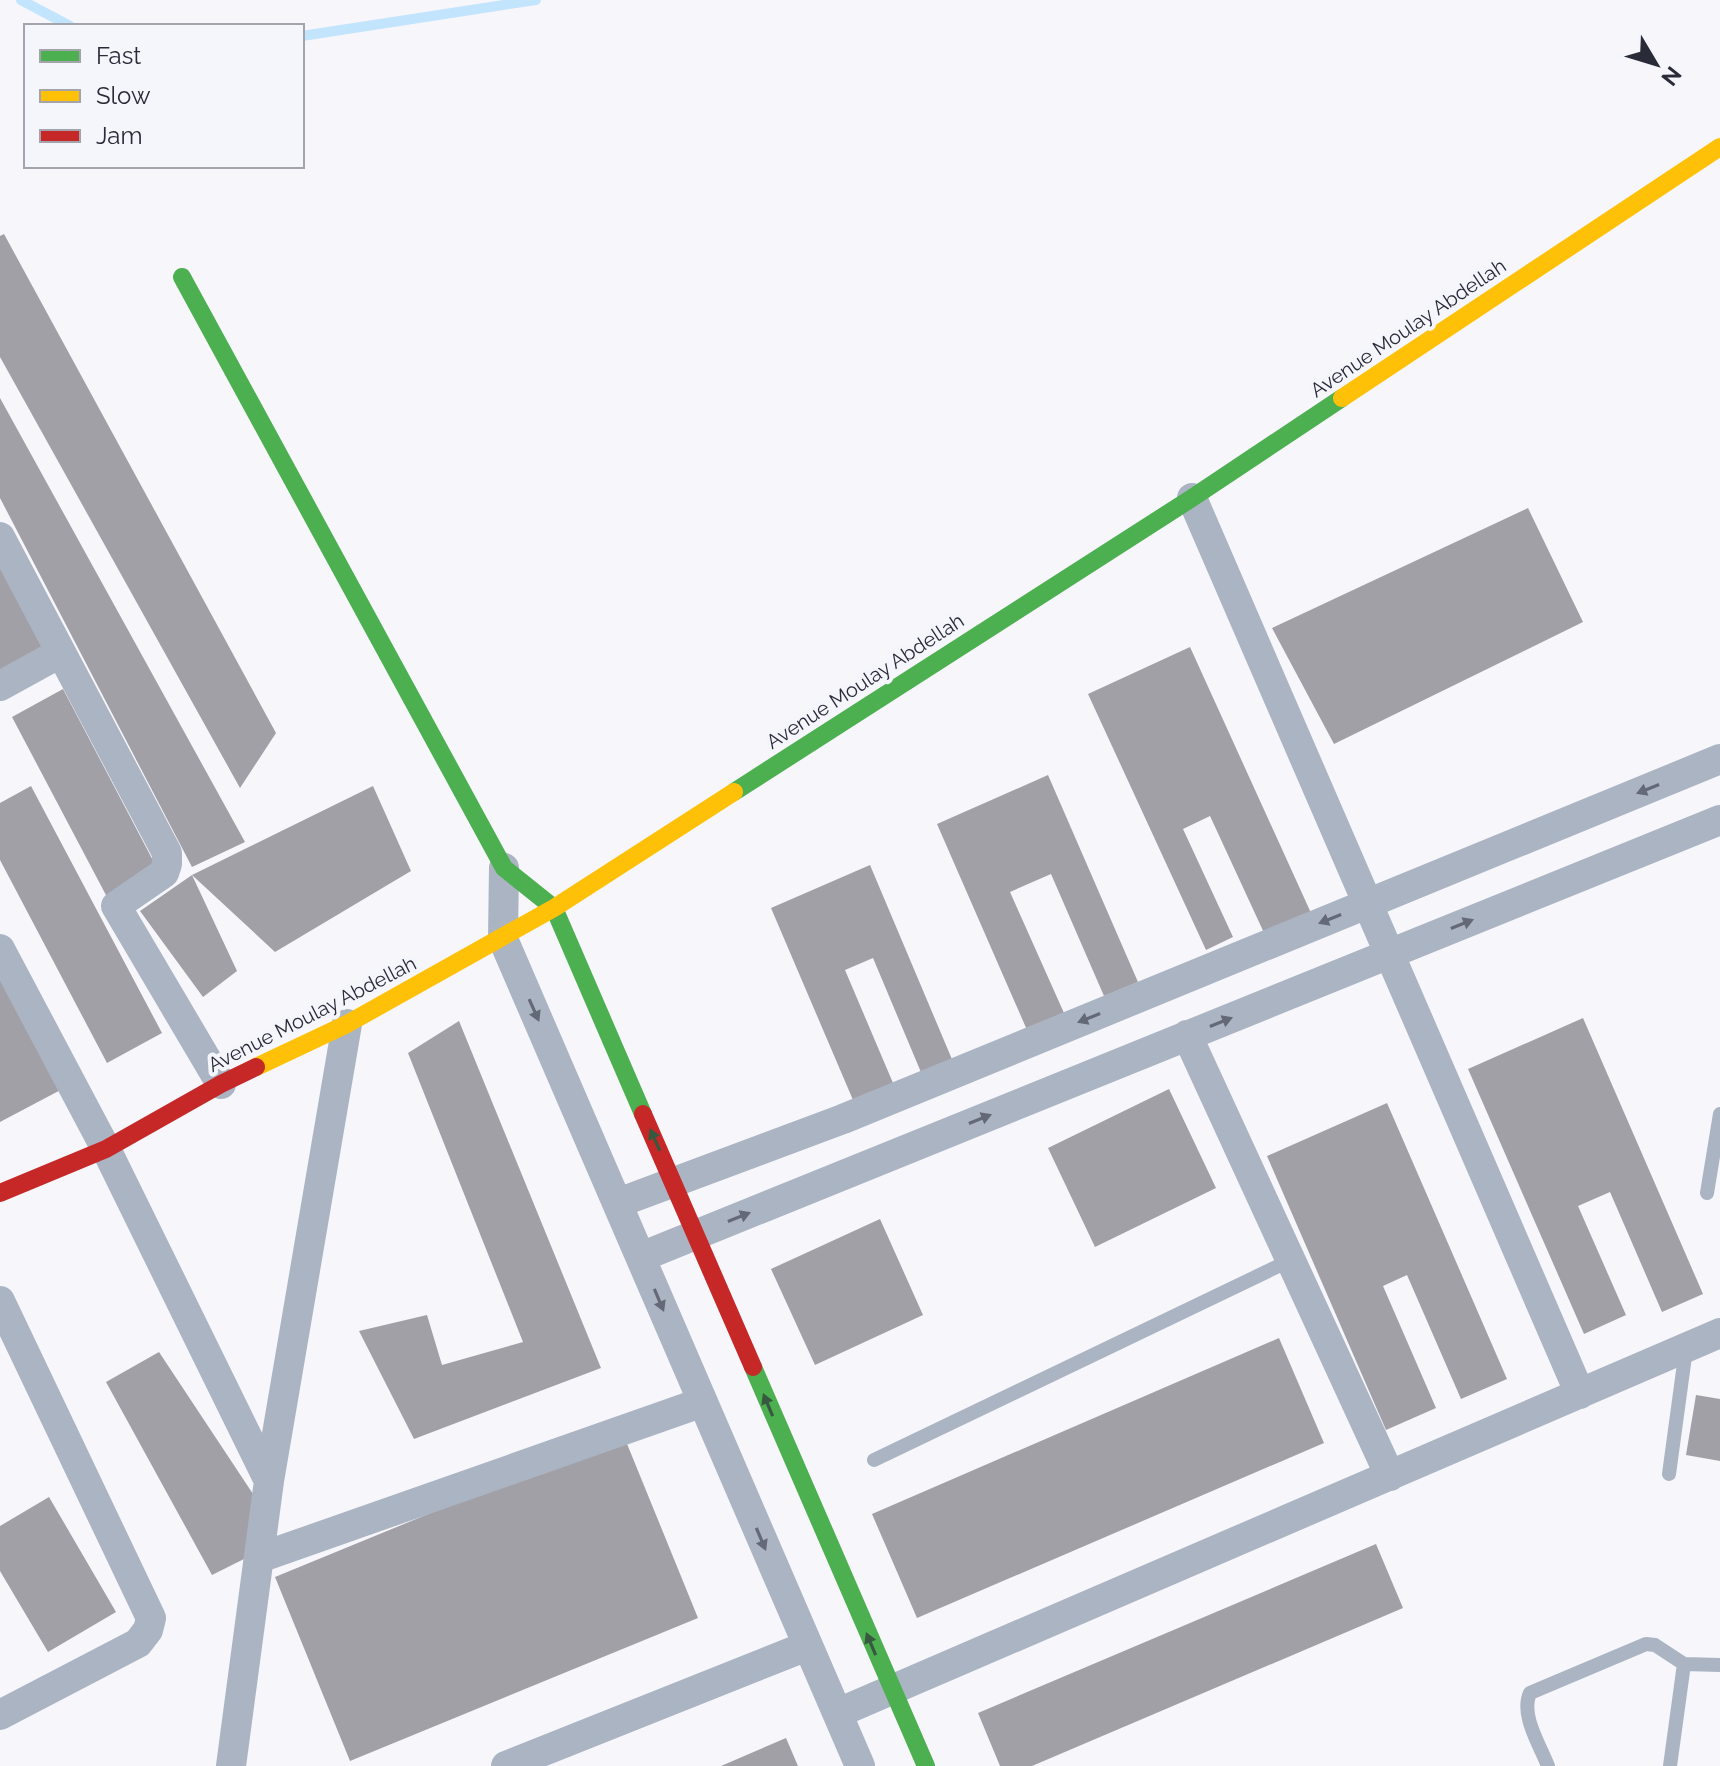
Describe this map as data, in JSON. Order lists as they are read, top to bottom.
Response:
{
  "streets": {
    "main road": ["Avenue Moulay Abdellah"]
  },
  "legend": ["Fast", "Slow", "Jam"],
  "north": "bottom right"
}
